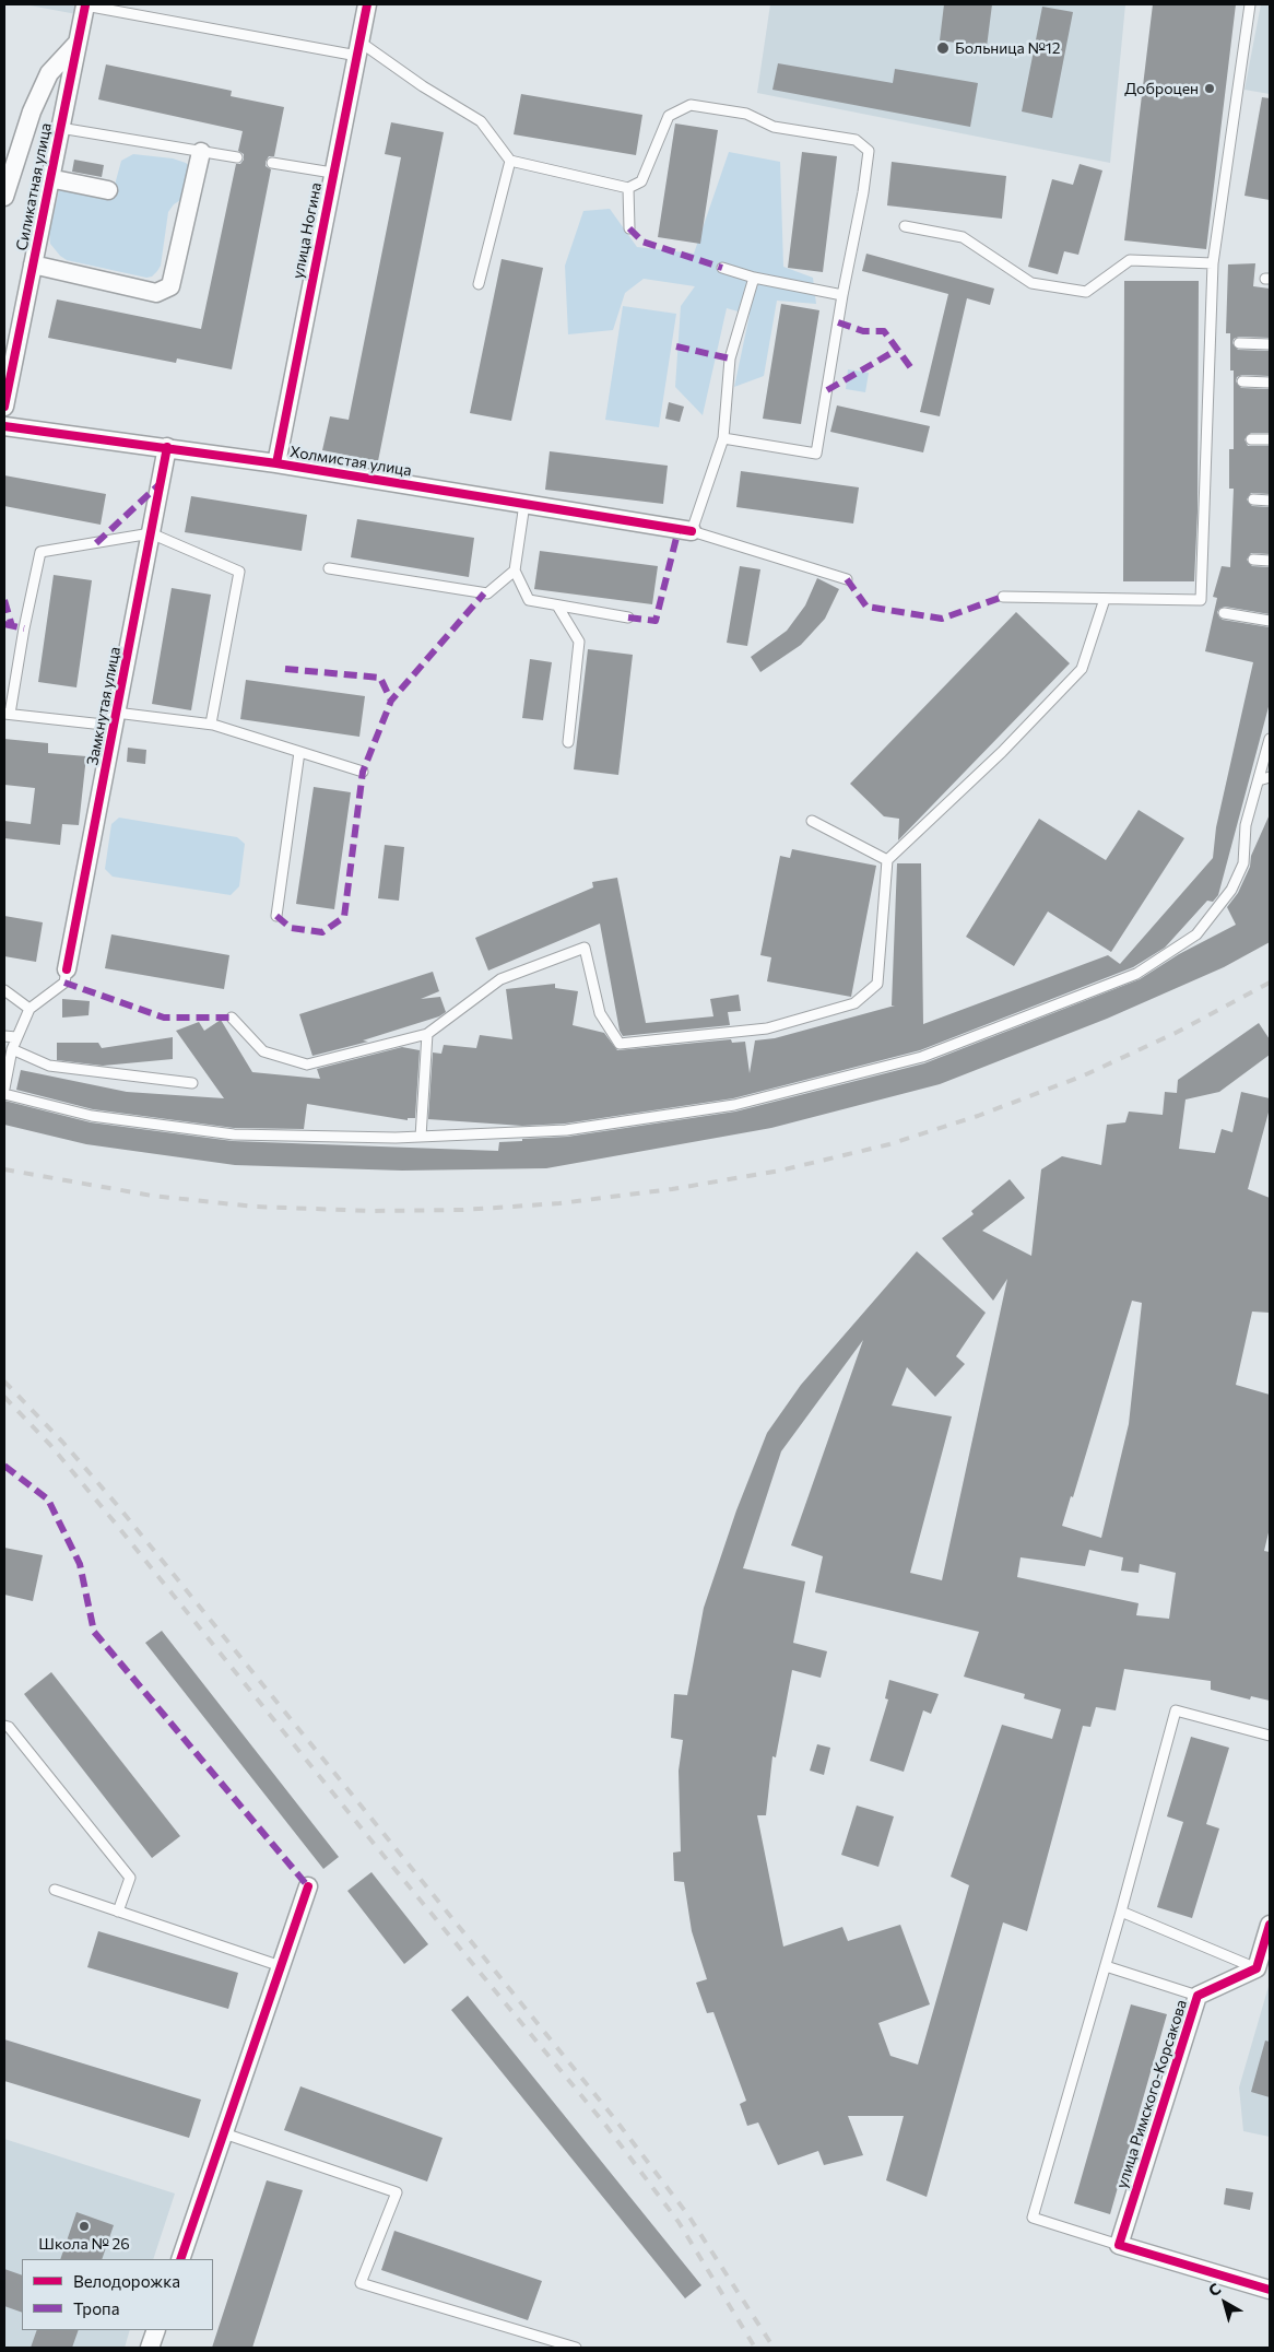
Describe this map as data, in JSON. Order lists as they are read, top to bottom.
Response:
{
  "streets": {
    "street": [
      "Силикатная улица",
      "улица Ногина",
      "Холмистая улица",
      "Замкнутая улица",
      "улица Римского-Корсакова"
    ]
  },
  "crossings": [
    ["улица Ногина", "Холмистая улица"],
    ["Холмистая улица", "Замкнутая улица"]
  ],
  "places": ["Больница №12", "Доброцен", "Школа № 26"],
  "legend": ["Велодорожка", "Тропа"],
  "north": "top left"
}
